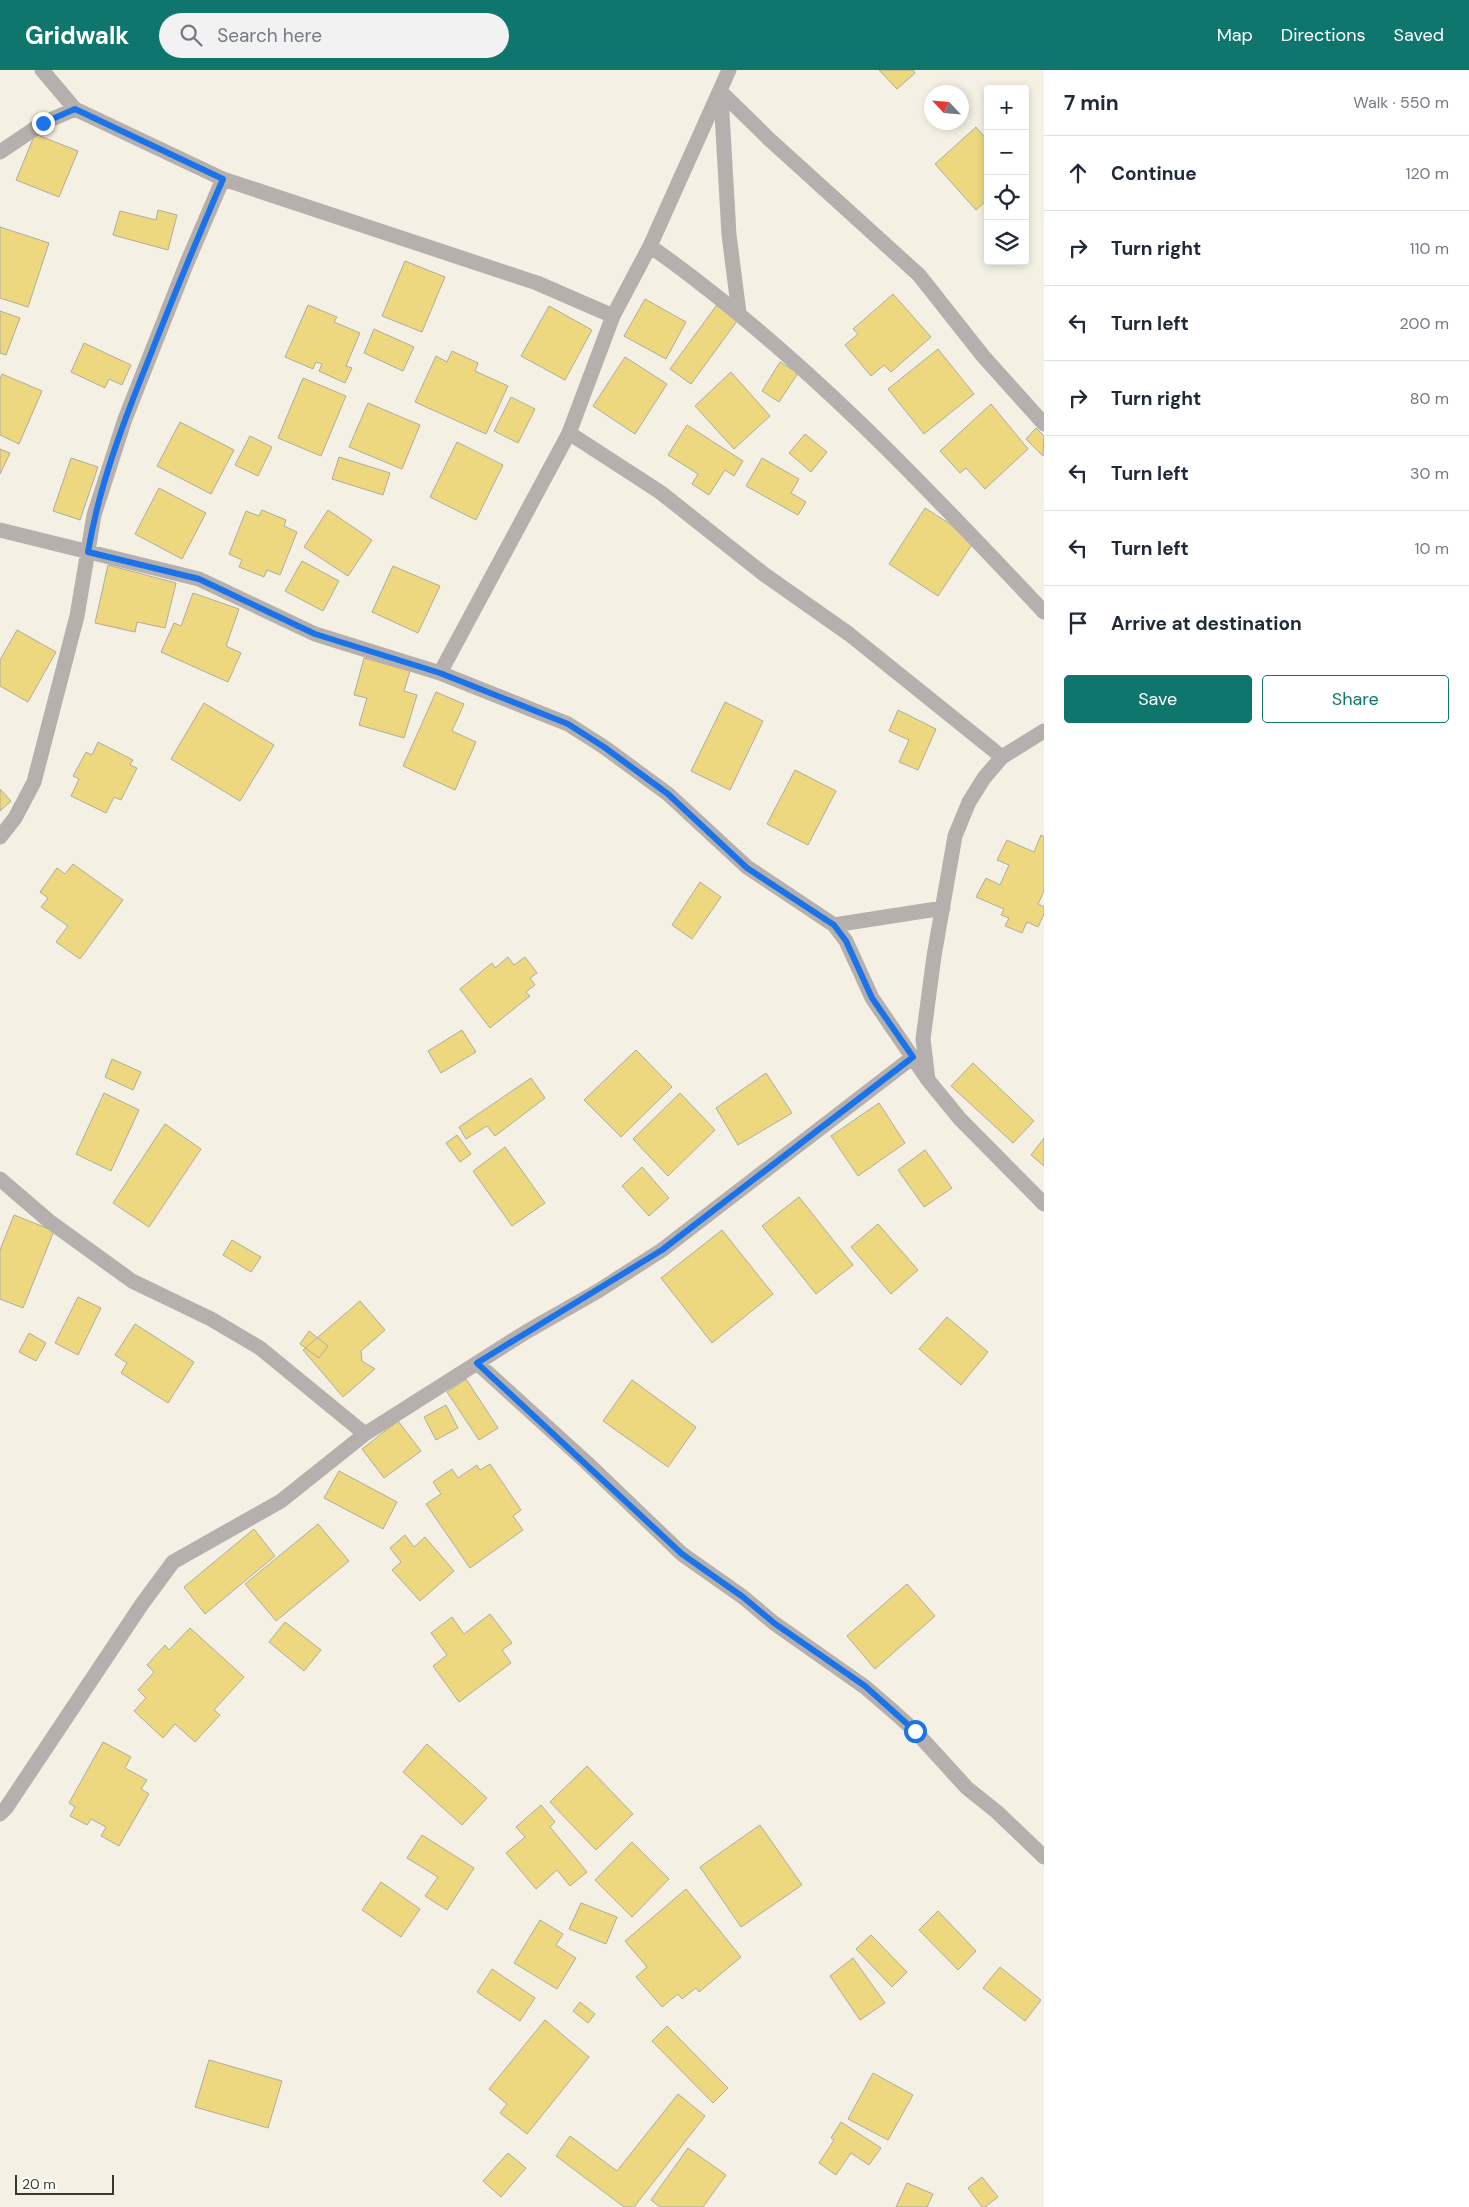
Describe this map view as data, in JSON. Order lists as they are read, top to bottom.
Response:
{
  "scale_bar": "20 m",
  "north": "top left",
  "page": {
    "header": "Gridwalk",
    "search": "Search here",
    "nav": ["Map", "Directions", "Saved"],
    "heading": ["7 min", "Walk · 550 m"],
    "map_buttons": ["+", "−"],
    "list": [
      ["Continue", "120 m"],
      ["Turn right", "110 m"],
      ["Turn left", "200 m"],
      ["Turn right", "80 m"],
      ["Turn left", "30 m"],
      ["Turn left", "10 m"],
      "Arrive at destination"
    ],
    "buttons": ["Save", "Share"],
    "scale": "20 m"
  }
}
